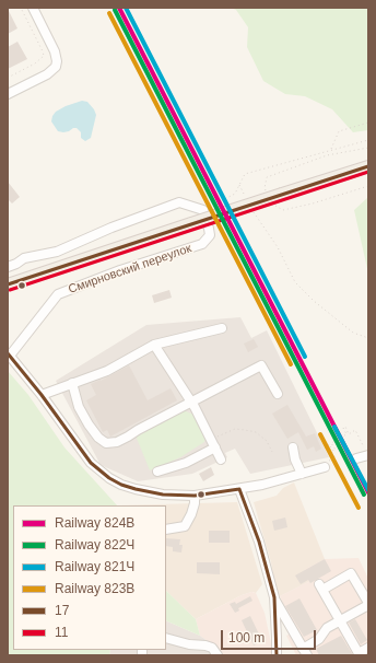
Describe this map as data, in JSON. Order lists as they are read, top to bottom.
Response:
{
  "streets": {
    "street": ["Смирновский переулок"]
  },
  "lines": [
    "rail line 824В",
    "rail line 821Ч",
    "rail line 822Ч",
    "rail line 823В",
    "transit line 17",
    "transit line 11"
  ],
  "legend": [
    "Railway 824В",
    "Railway 822Ч",
    "Railway 821Ч",
    "Railway 823В",
    "17",
    "11"
  ],
  "scale_bar": "100 m"
}
